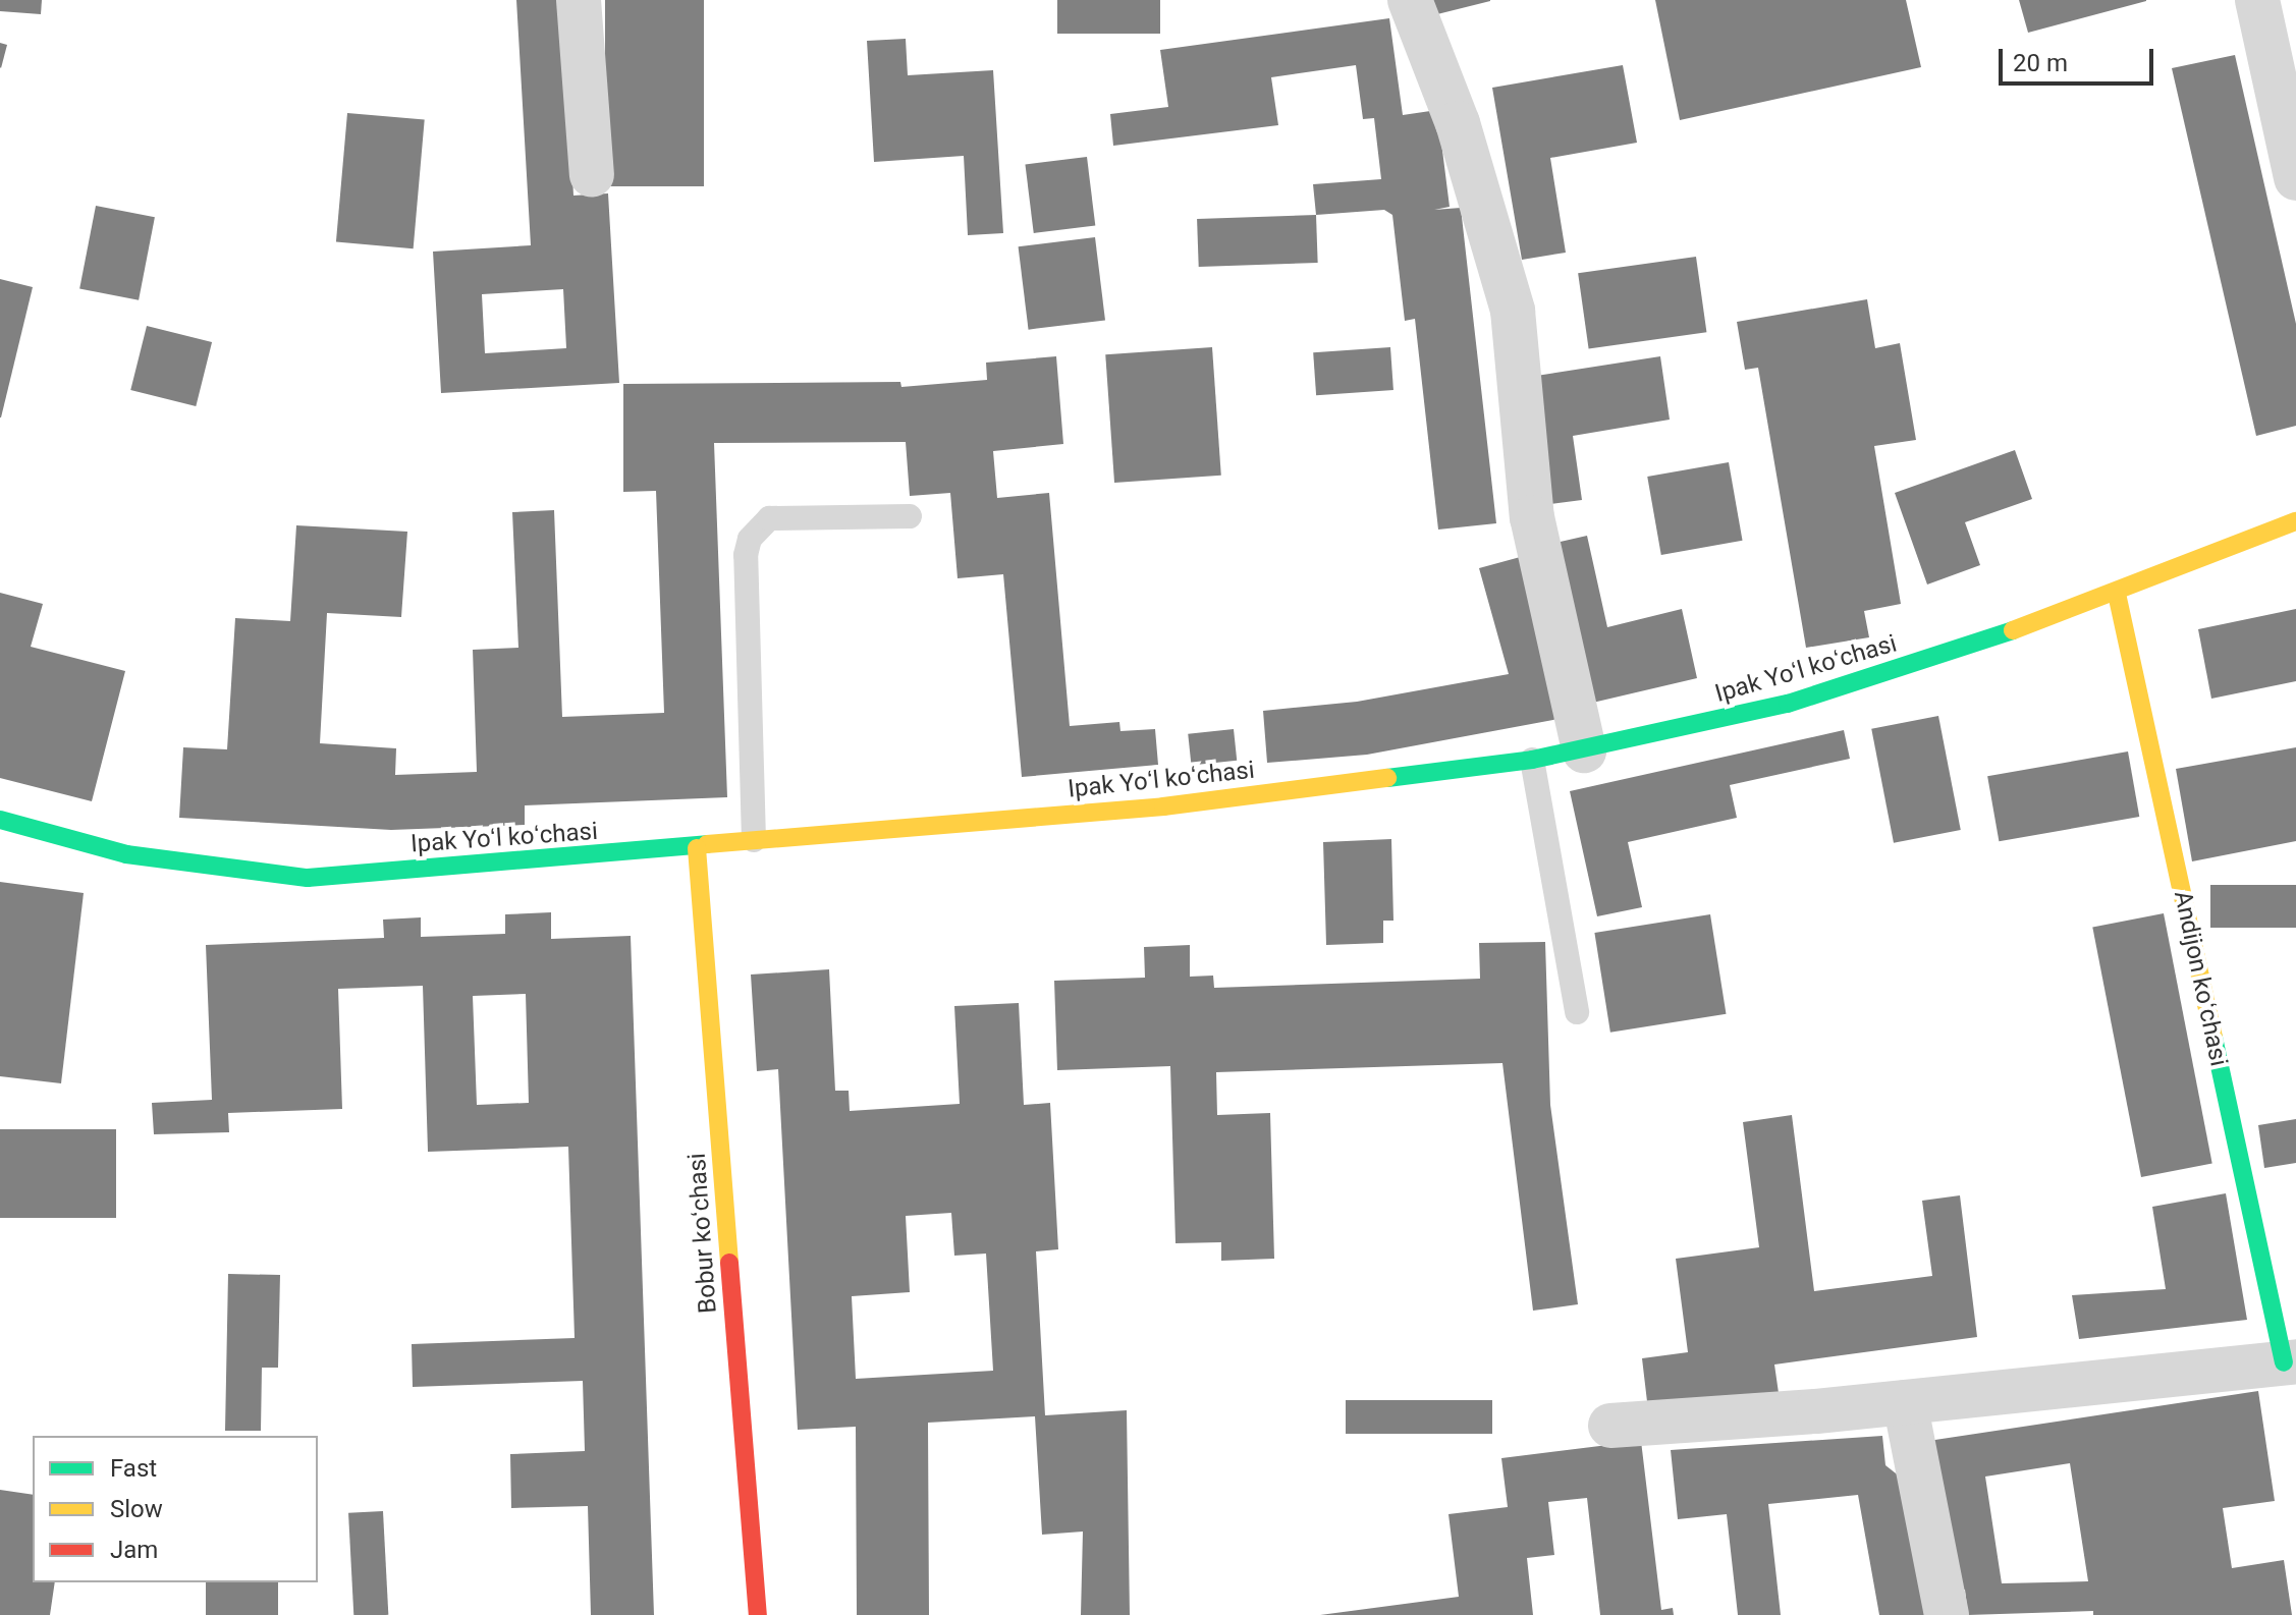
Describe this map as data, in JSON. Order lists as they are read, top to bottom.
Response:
{
  "streets": {
    "street": ["Ipak Yoʻl koʻchasi", "Andijon koʻchasi", "Bobur koʻchasi"]
  },
  "crossings": [
    ["Ipak Yoʻl koʻchasi", "Andijon koʻchasi"],
    ["Ipak Yoʻl koʻchasi", "Bobur koʻchasi"]
  ],
  "legend": ["Fast", "Slow", "Jam"],
  "scale_bar": "20 m"
}
